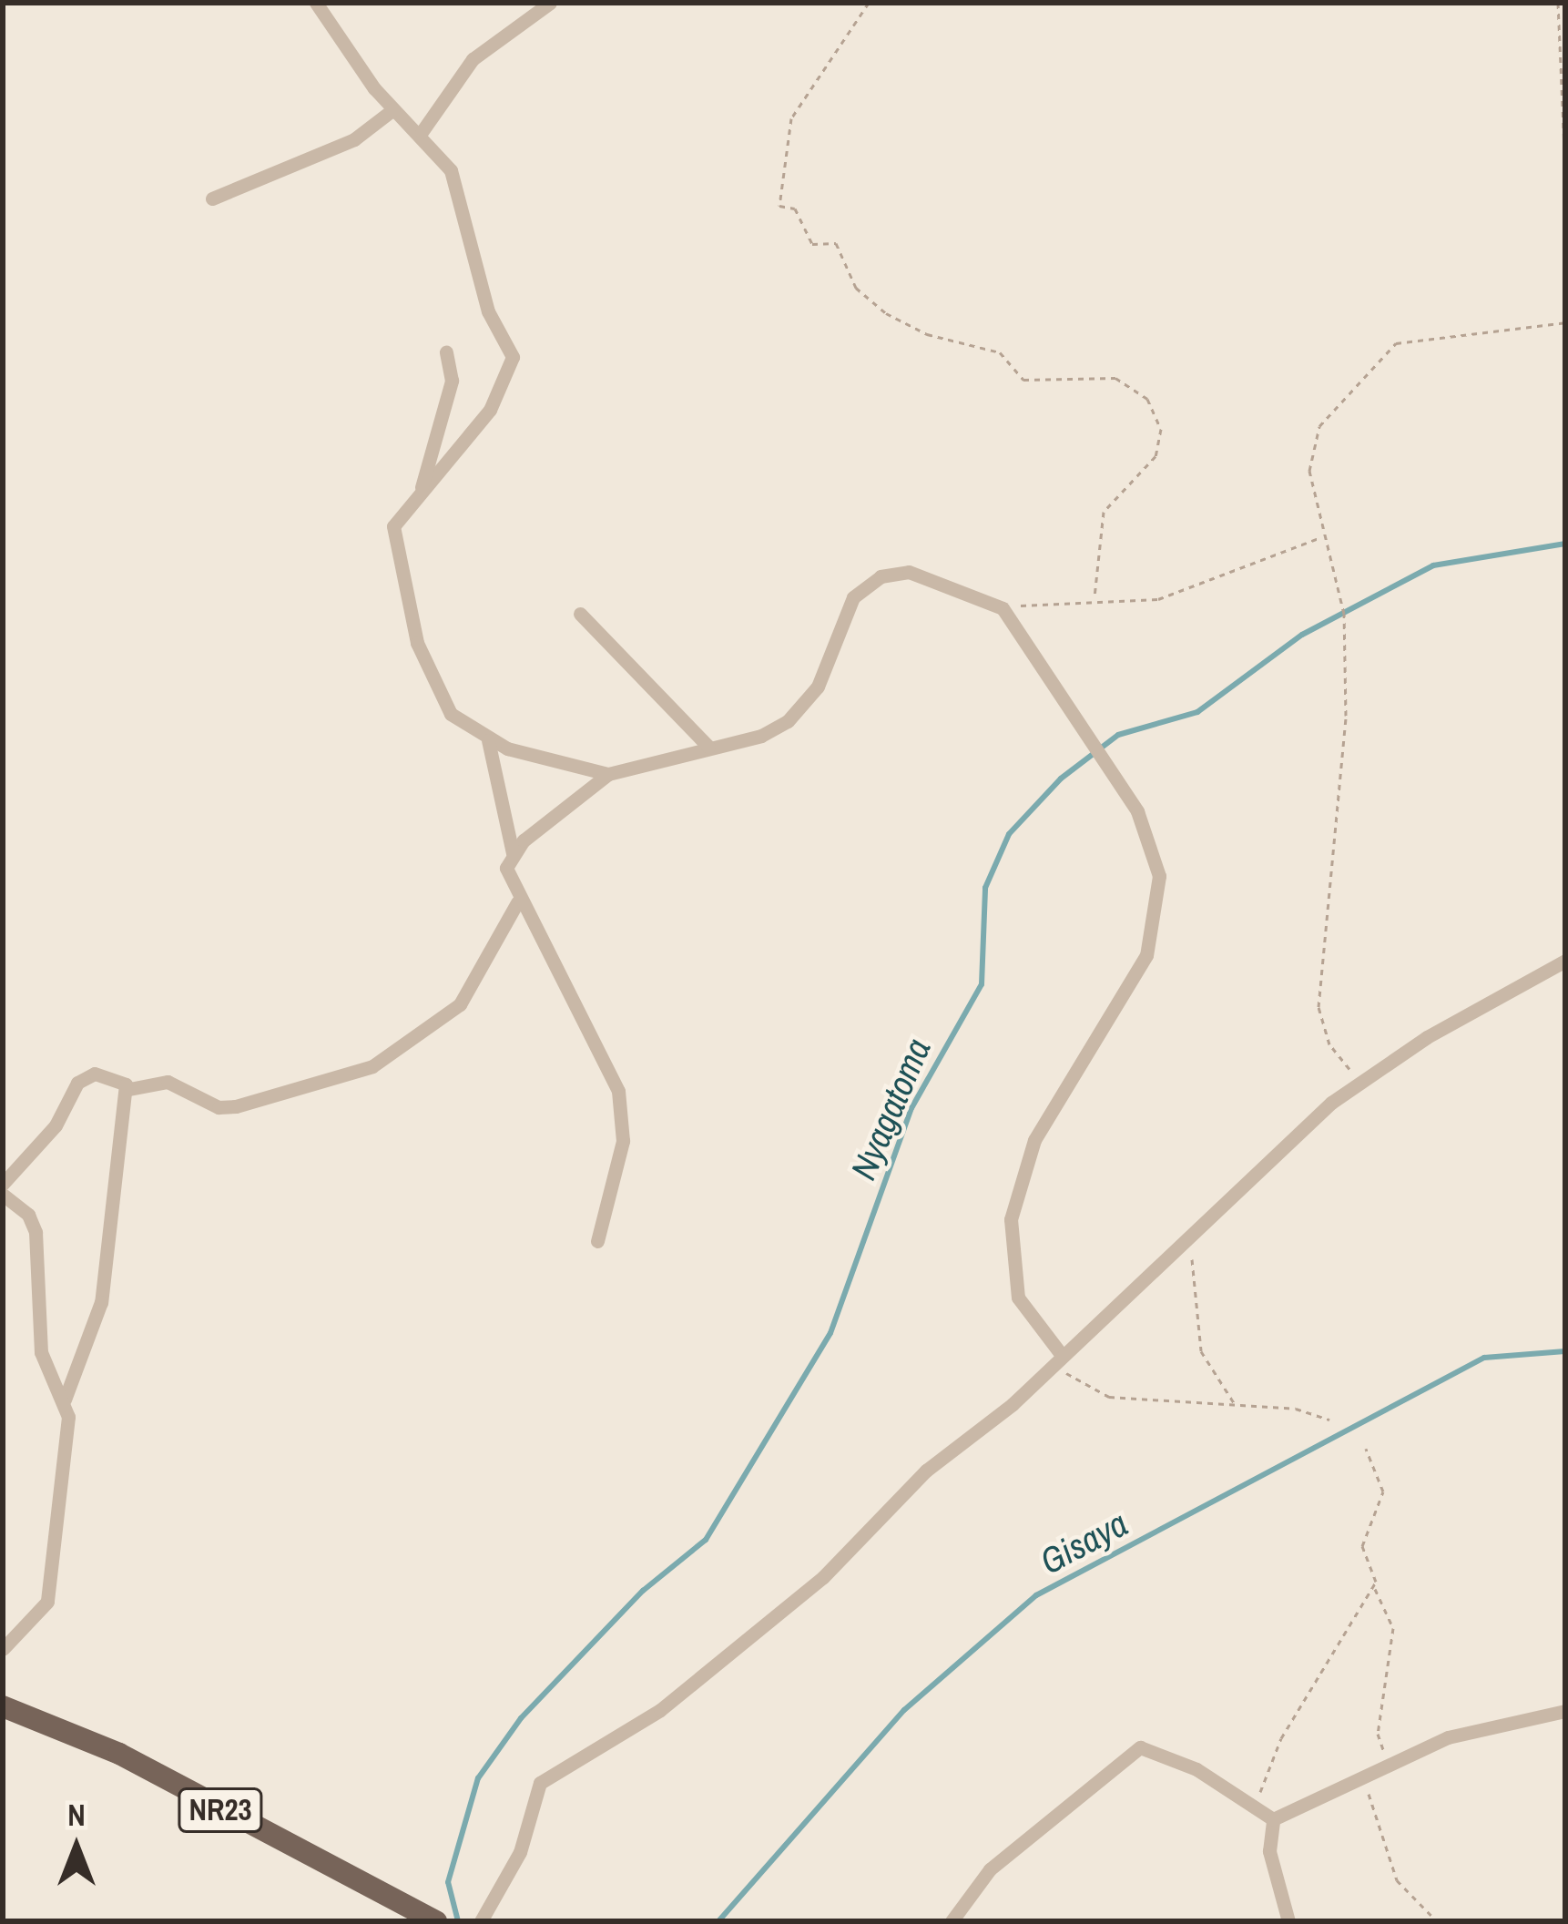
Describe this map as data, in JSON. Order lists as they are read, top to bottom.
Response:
{
  "streets": {
    "main road": ["NR23"]
  },
  "water": ["Nyagatoma", "Gisaya"],
  "north": "top"
}
